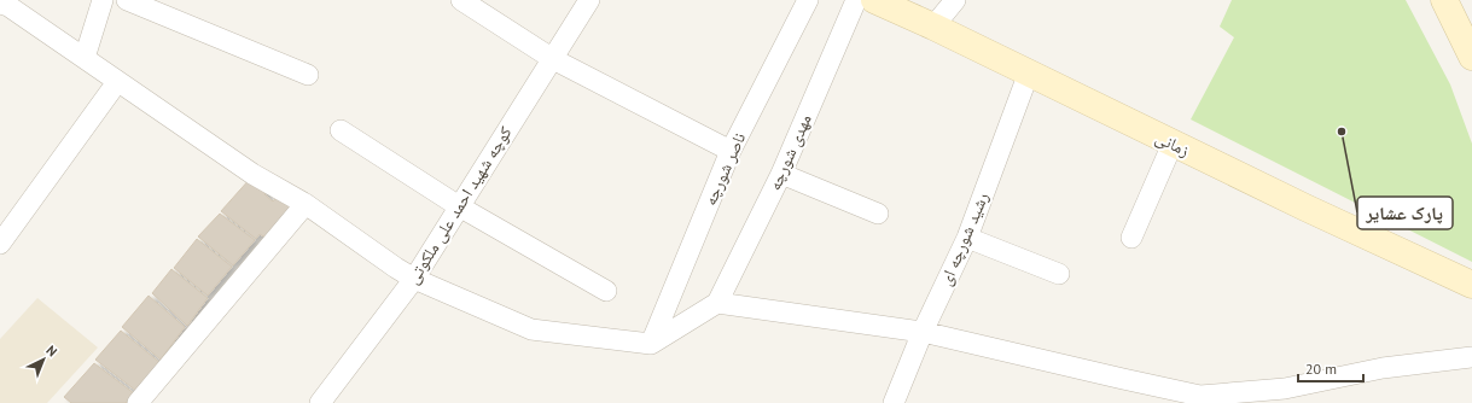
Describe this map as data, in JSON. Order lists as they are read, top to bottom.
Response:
{
  "streets": {
    "street": [
      "زمانی",
      "مهدی شورچه",
      "ناصر شورچه",
      "کوچه شهید احمد علی ملکوتی",
      "رشید شورچه ای"
    ]
  },
  "crossings": [
    ["زمانی", "رشید شورچه ای"]
  ],
  "places": ["پارک عشایر"],
  "scale_bar": "20 m",
  "north": "top right"
}
